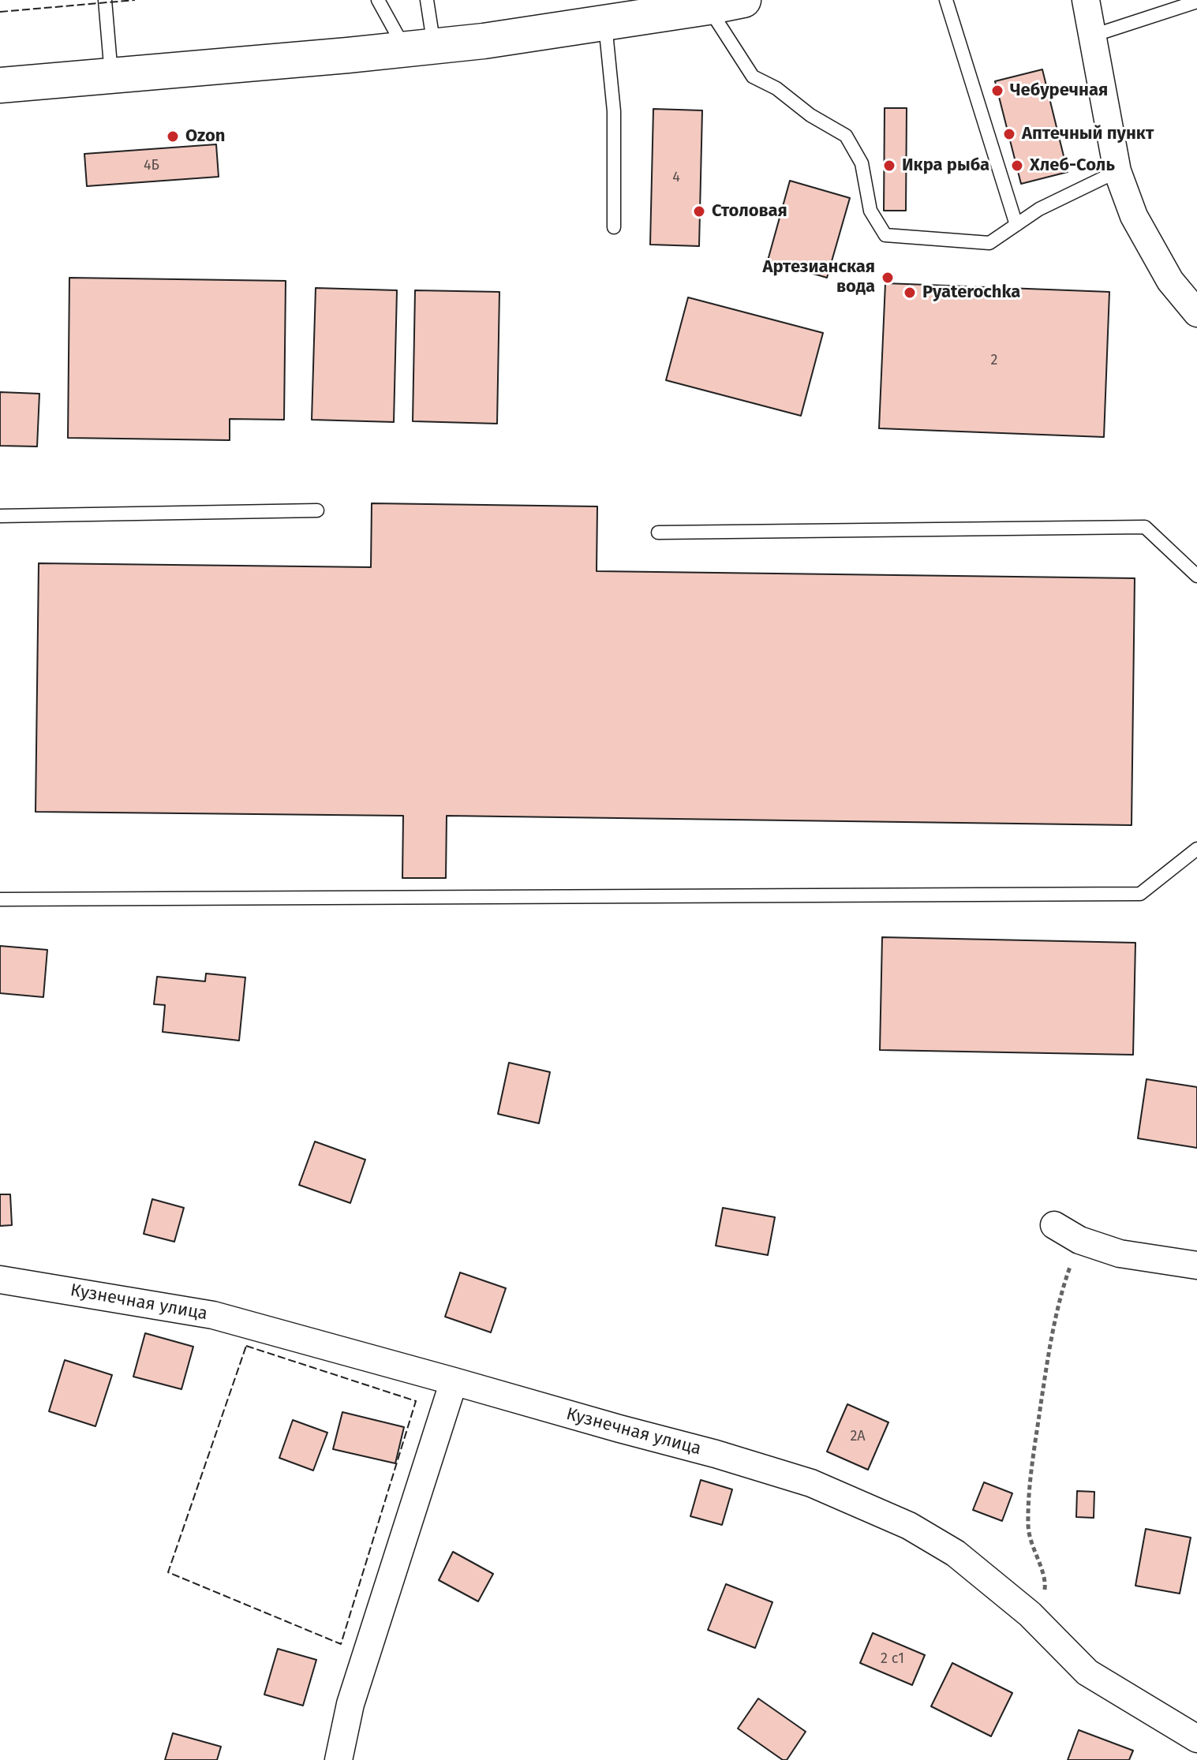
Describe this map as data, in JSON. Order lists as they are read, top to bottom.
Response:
{
  "streets": {
    "street": ["Кузнечная улица"]
  },
  "places": [
    "Чебуречная",
    "Аптечный пункт",
    "Ozon",
    "Икра рыба",
    "Хлеб-Соль",
    "Столовая",
    "Артезианская вода",
    "Pyaterochka"
  ],
  "house_numbers": [
    "4Б",
    "4",
    "2",
    "2А",
    "2 с1"
  ]
}
